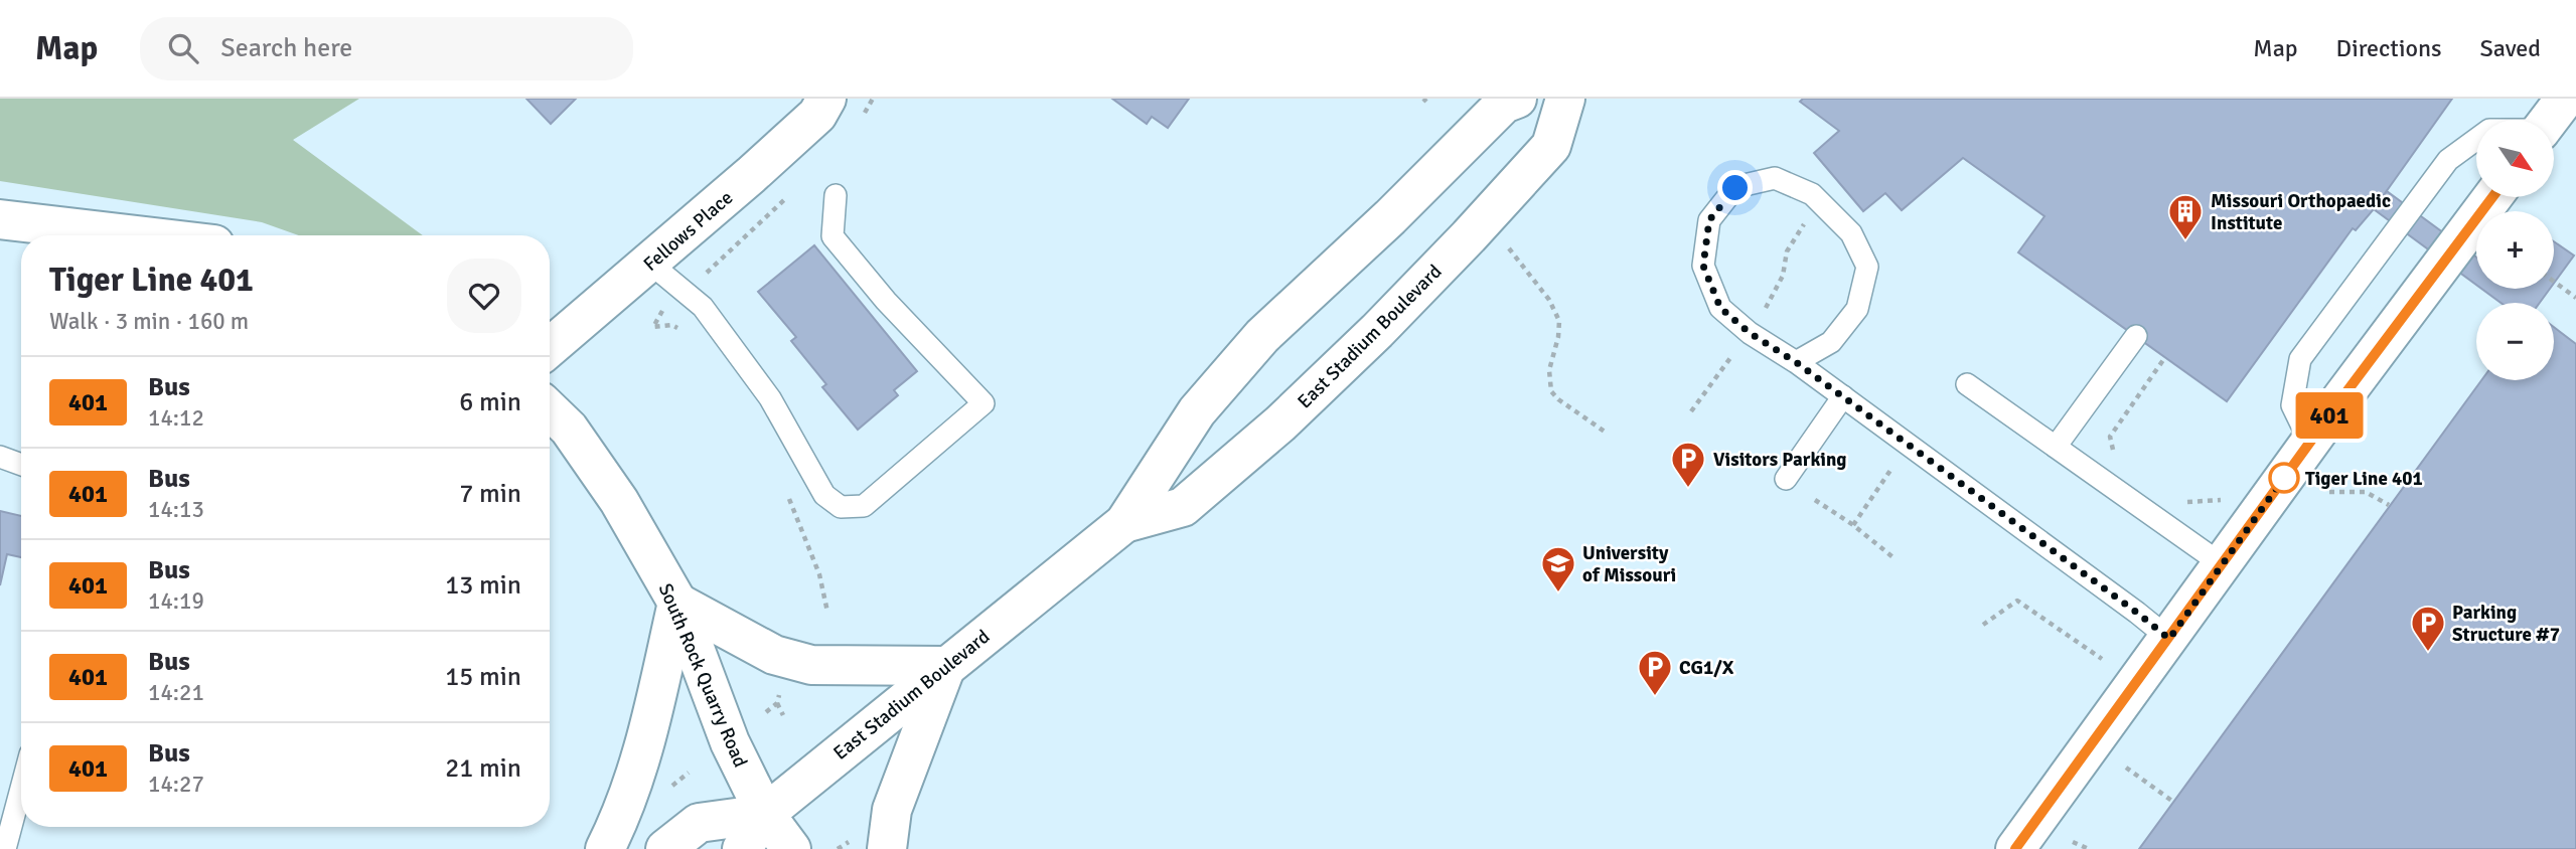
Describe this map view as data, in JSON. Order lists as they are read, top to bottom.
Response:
{
  "streets": {
    "main road": ["Fellows Place", "East Stadium Boulevard", "South Rock Quarry Road"]
  },
  "crossings": [
    ["East Stadium Boulevard", "South Rock Quarry Road"]
  ],
  "places": {
    "building": ["Missouri Orthopaedic Institute"],
    "other": ["Tiger Line 401"],
    "parking": ["Visitors Parking", "Parking Structure #7", "CG1/X"],
    "school or university": ["University of Missouri"]
  },
  "lines": ["bus line 401"],
  "north": "bottom right",
  "page": {
    "header": "Map",
    "search": "Search here",
    "nav": ["Map", "Directions", "Saved"],
    "on_map": "401",
    "map_buttons": ["+", "−"],
    "heading": ["Tiger Line 401", "Walk · 3 min · 160 m"],
    "list": [
      {
        "mark": "401",
        "name": "Bus",
        "note": "14:12",
        "value": "6 min"
      },
      {
        "mark": "401",
        "name": "Bus",
        "note": "14:13",
        "value": "7 min"
      },
      {
        "mark": "401",
        "name": "Bus",
        "note": "14:19",
        "value": "13 min"
      },
      {
        "mark": "401",
        "name": "Bus",
        "note": "14:21",
        "value": "15 min"
      },
      {
        "mark": "401",
        "name": "Bus",
        "note": "14:27",
        "value": "21 min"
      }
    ]
  }
}
